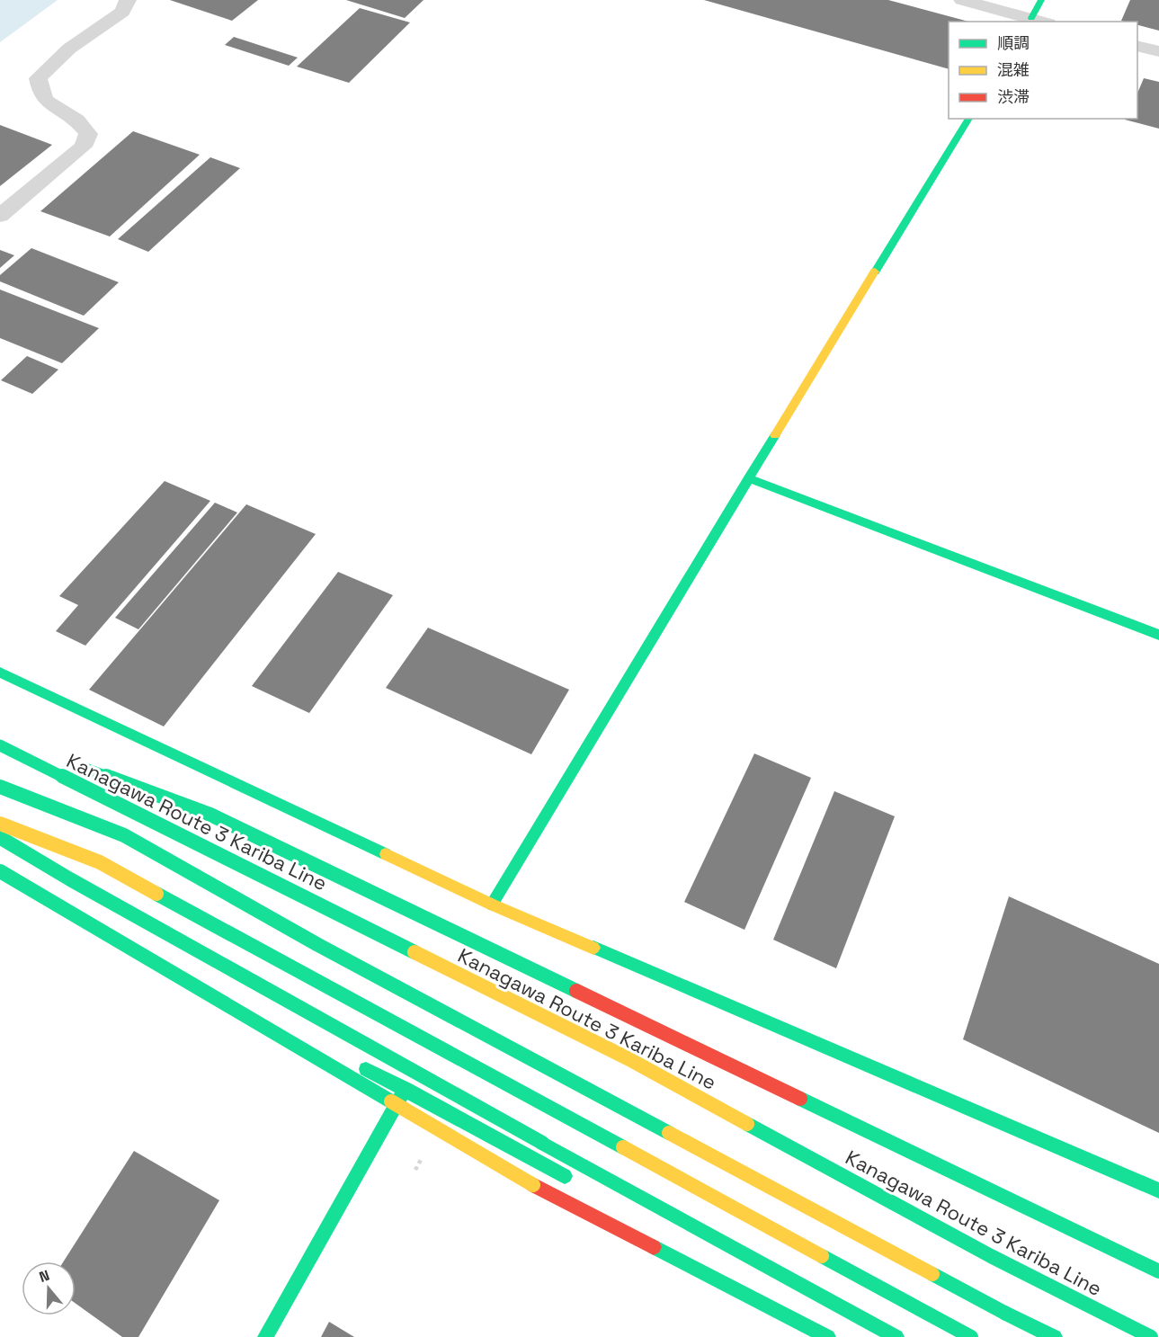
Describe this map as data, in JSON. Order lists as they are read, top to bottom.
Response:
{
  "streets": {
    "main road": ["Kanagawa Route 3 Kariba Line"]
  },
  "legend": ["順調", "混雑", "渋滞"],
  "north": "top"
}
